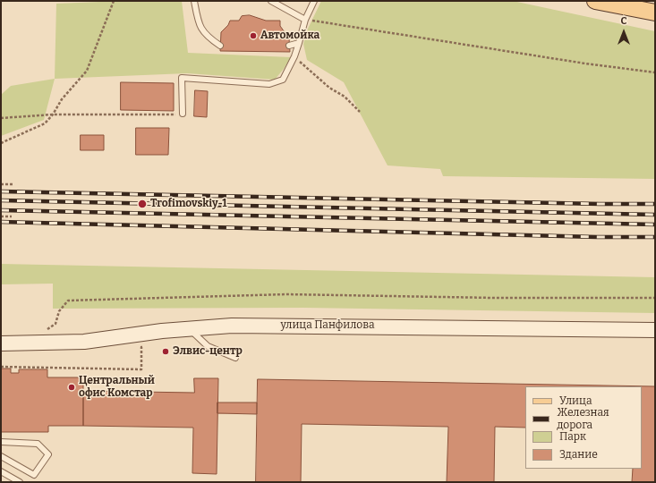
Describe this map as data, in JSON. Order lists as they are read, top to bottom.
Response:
{
  "streets": {
    "main road": ["улица Панфилова"]
  },
  "places": [
    "Автомойка",
    "Trofimovskiy-1",
    "Элвис-центр",
    "Центральный офис Комстар"
  ],
  "legend": [
    "Улица",
    "Железная дорога",
    "Парк",
    "Здание"
  ],
  "north": "top"
}
